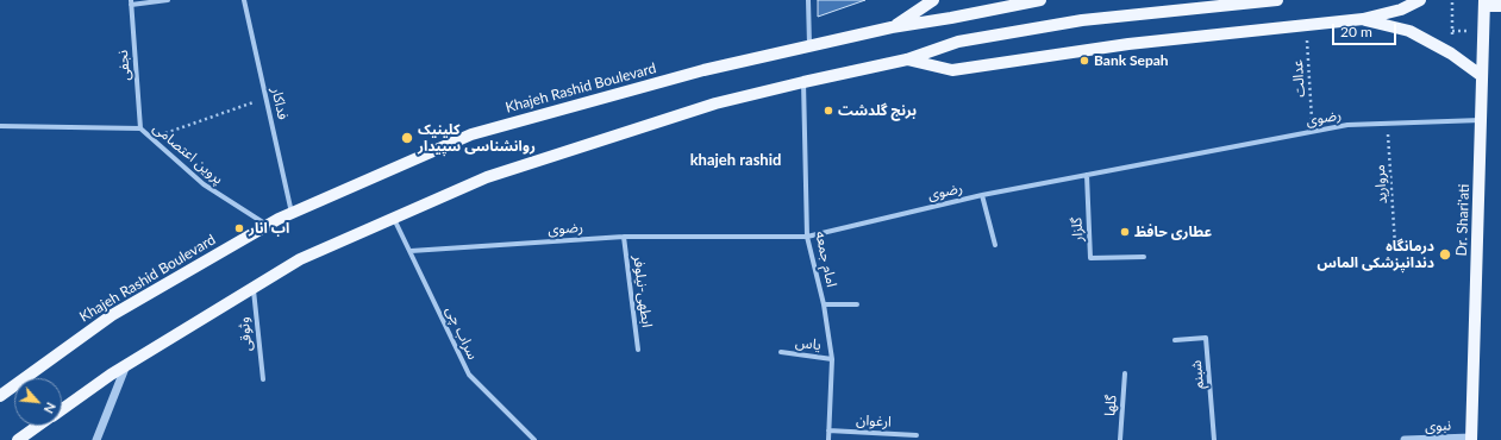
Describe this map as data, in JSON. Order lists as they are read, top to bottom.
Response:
{
  "streets": {
    "main road": ["Khajeh Rashid Boulevard", "Dr. Shari'ati"],
    "street": [
      "نجفی",
      "فداکار",
      "رضوی",
      "پروین اعتصامی",
      "گلزار",
      "امام جمعه",
      "ابطهی-نیلوفر",
      "سراب چی",
      "وثوقی",
      "یاس",
      "شبنم",
      "گلها",
      "ارغوان",
      "نبوی"
    ],
    "path": ["عدالت", "مروارید"]
  },
  "crossings": [
    ["نجفی", "پروین اعتصامی"],
    ["عدالت", "رضوی"],
    ["Khajeh Rashid Boulevard", "فداکار"],
    ["Khajeh Rashid Boulevard", "پروین اعتصامی"],
    ["رضوی", "مروارید"],
    ["رضوی", "Dr. Shari'ati"],
    ["رضوی", "گلزار"],
    ["رضوی", "امام جمعه"],
    ["رضوی", "ابطهی-نیلوفر"],
    ["رضوی", "سراب چی"],
    ["Dr. Shari'ati", "نبوی"],
    ["امام جمعه", "یاس"],
    ["امام جمعه", "ارغوان"]
  ],
  "districts": ["khajeh rashid"],
  "places": [
    "Bank Sepah",
    "برنج گلدشت",
    "کلینیک روانشناسی سپیدار",
    "اب انار",
    "عطاری حافظ",
    "درمانگاه دندانپزشکی الماس"
  ],
  "scale_bar": "20 m",
  "north": "bottom right"
}
